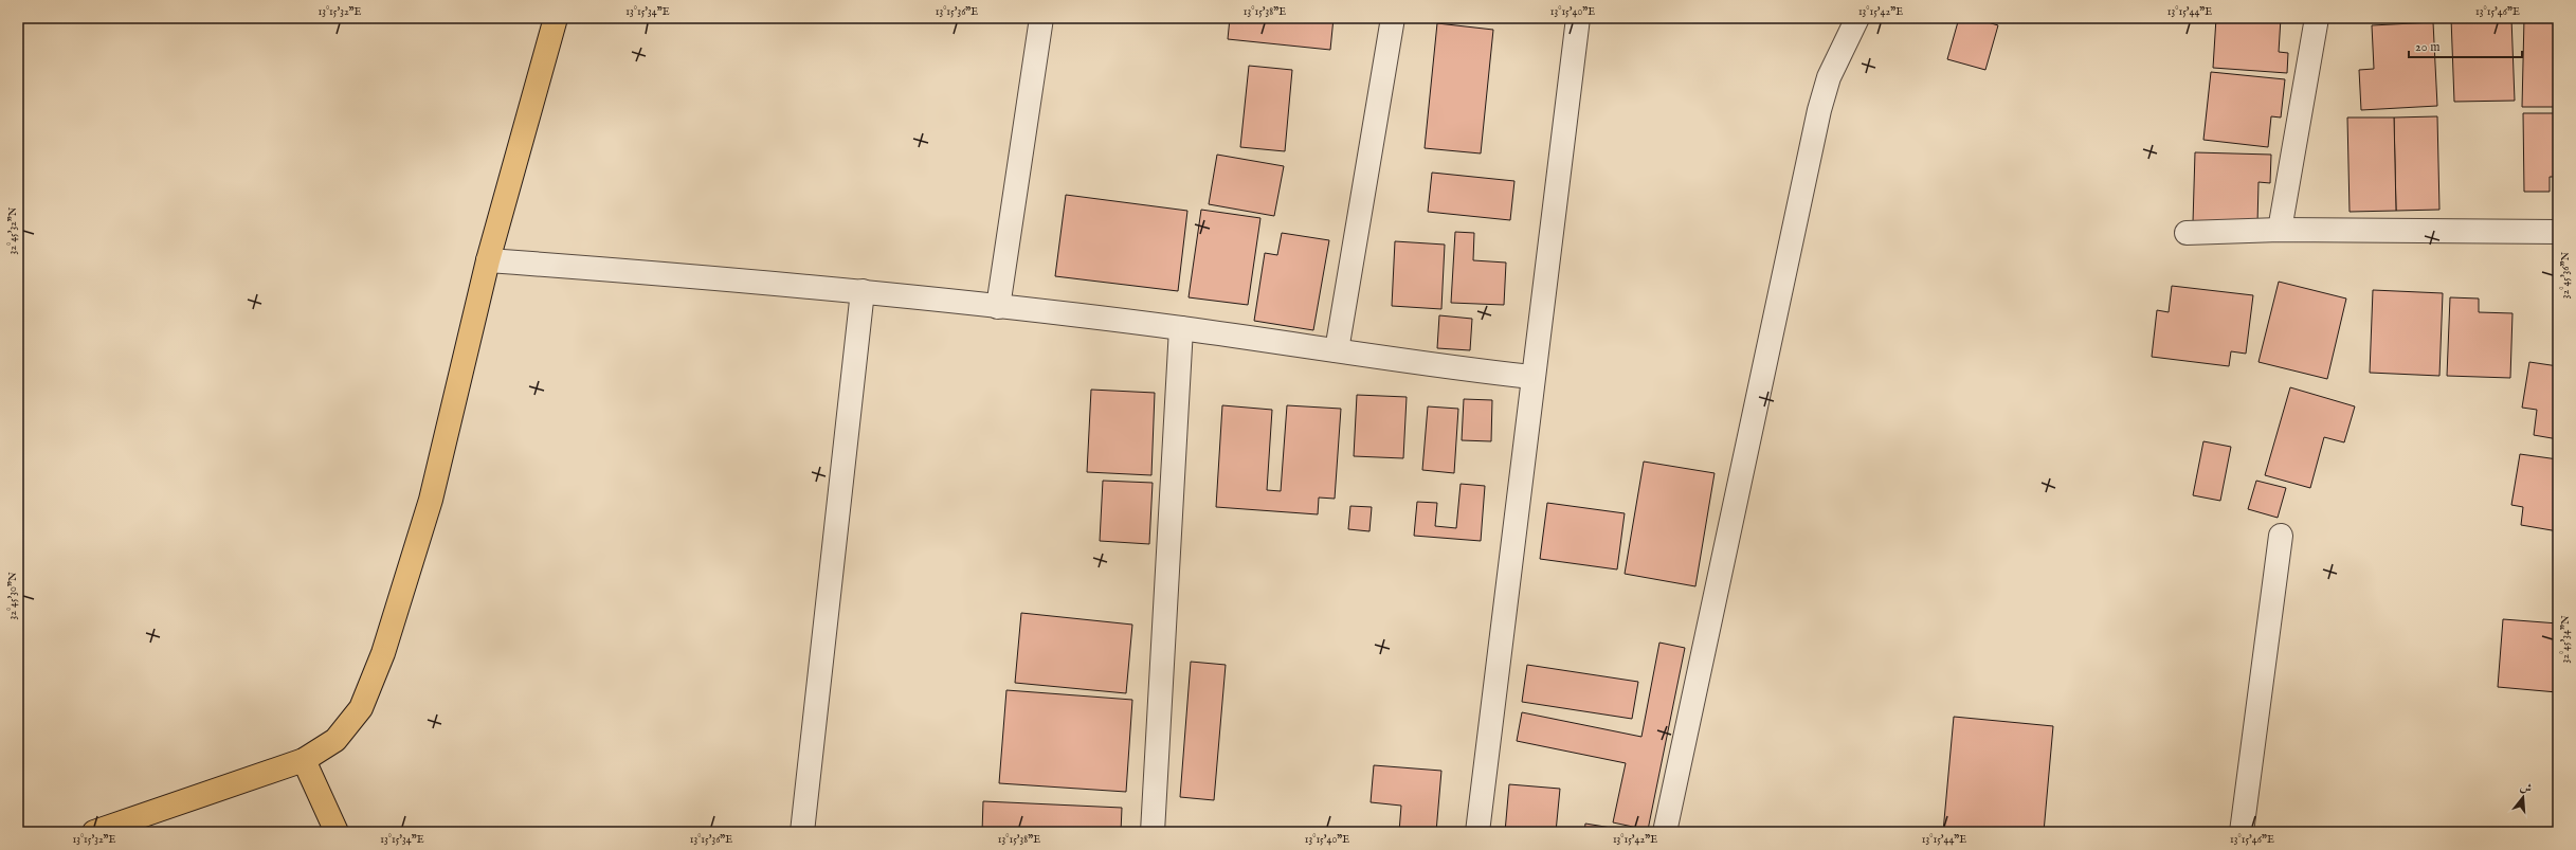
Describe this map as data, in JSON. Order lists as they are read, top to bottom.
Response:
{
  "scale_bar": "20 m",
  "north": "top",
  "coordinates": [
    "13°15'32\"E",
    "13°15'34\"E",
    "13°15'36\"E",
    "13°15'38\"E",
    "13°15'40\"E",
    "13°15'42\"E",
    "13°15'44\"E",
    "13°15'46\"E",
    "32°45'32\"N",
    "32°45'36\"N",
    "32°45'30\"N",
    "32°45'34\"N"
  ]
}
